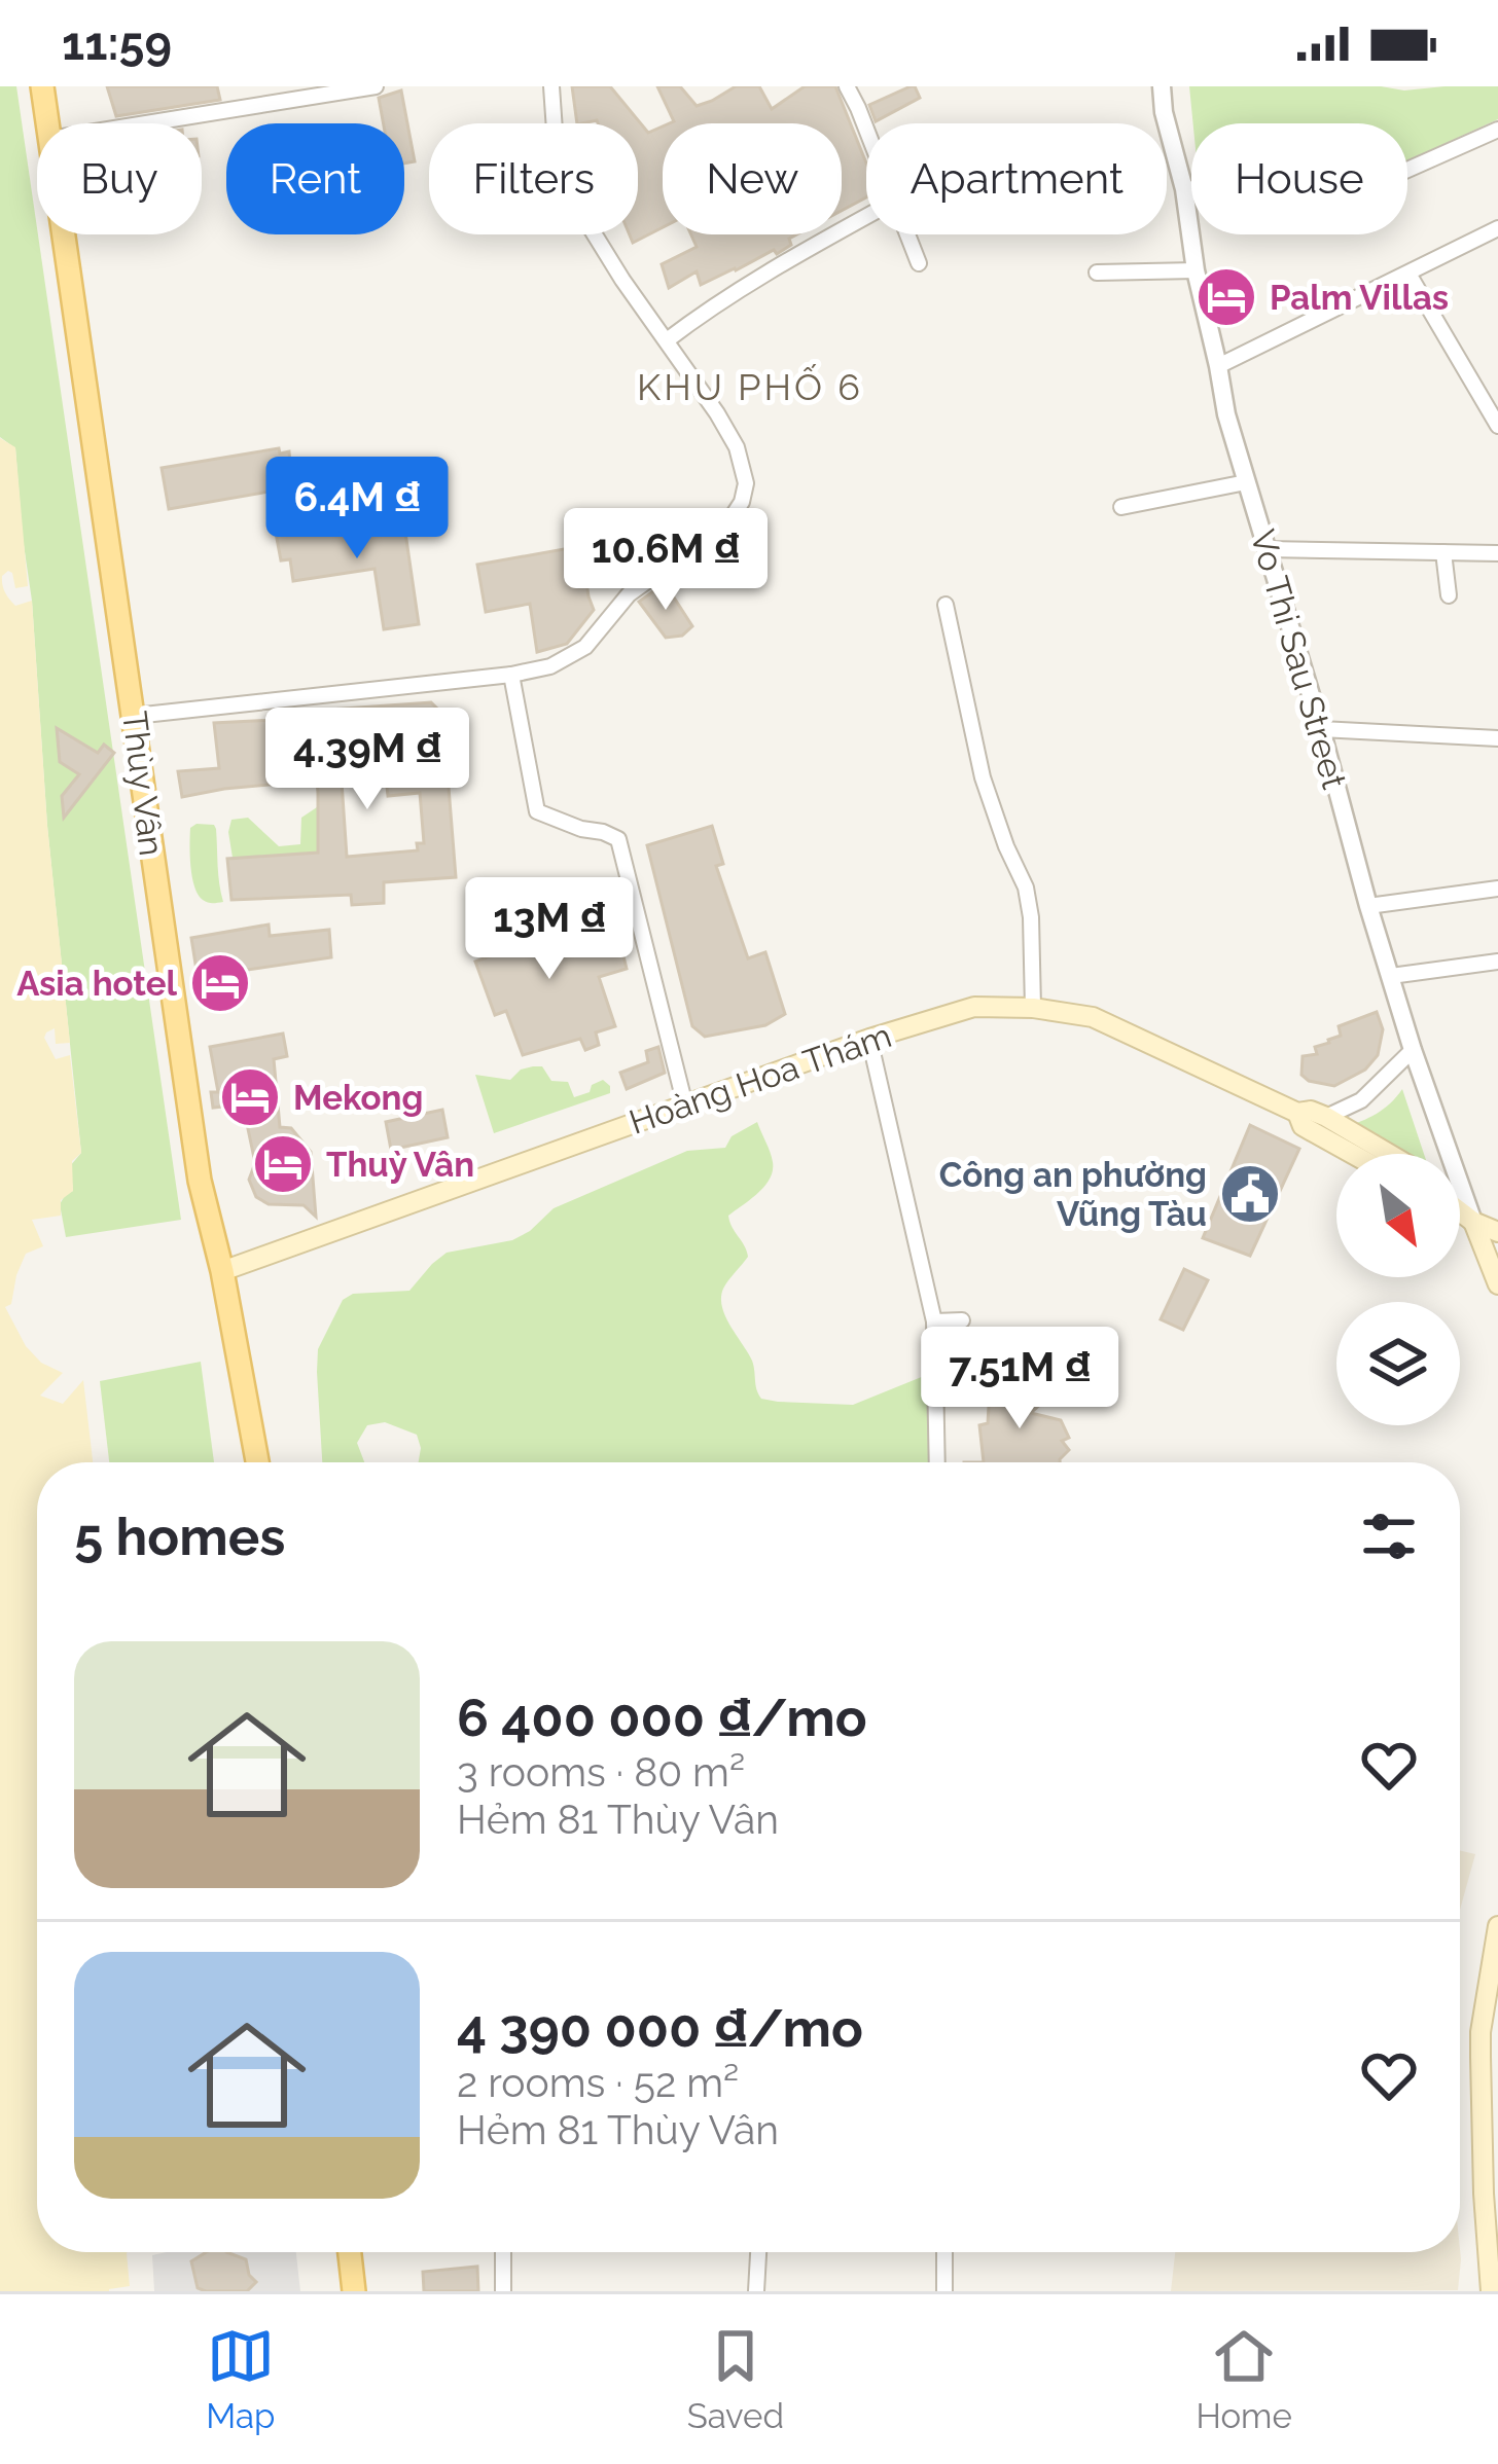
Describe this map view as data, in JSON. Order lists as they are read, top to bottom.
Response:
{
  "streets": {
    "main road": ["Thùy Vân", "Hoàng Hoa Thám"],
    "street": ["Vo Thi Sau Street"]
  },
  "crossings": [
    ["Thùy Vân", "Hoàng Hoa Thám"]
  ],
  "districts": ["KHU PHỐ 6"],
  "places": {
    "hotel": [
      "Palm Villas",
      "Asia hotel",
      "Mekong",
      "Thuỳ Vân"
    ],
    "public building": ["Công an phường Vũng Tàu"]
  },
  "north": "bottom right",
  "page": {
    "status": "11:59",
    "chip": [
      "Buy",
      "Rent",
      "Filters",
      "New",
      "Apartment",
      "House"
    ],
    "price": [
      "6.4M ₫",
      "10.6M ₫",
      "4.39M ₫",
      "13M ₫",
      "7.51M ₫"
    ],
    "heading": "5 homes",
    "list": [
      {
        "name": "6 400 000 ₫/mo",
        "note": "3 rooms · 80 m² · Hẻm 81 Thùy Vân"
      },
      {
        "name": "4 390 000 ₫/mo",
        "note": "2 rooms · 52 m² · Hẻm 81 Thùy Vân"
      }
    ],
    "tabs": ["Map", "Saved", "Home"]
  }
}
